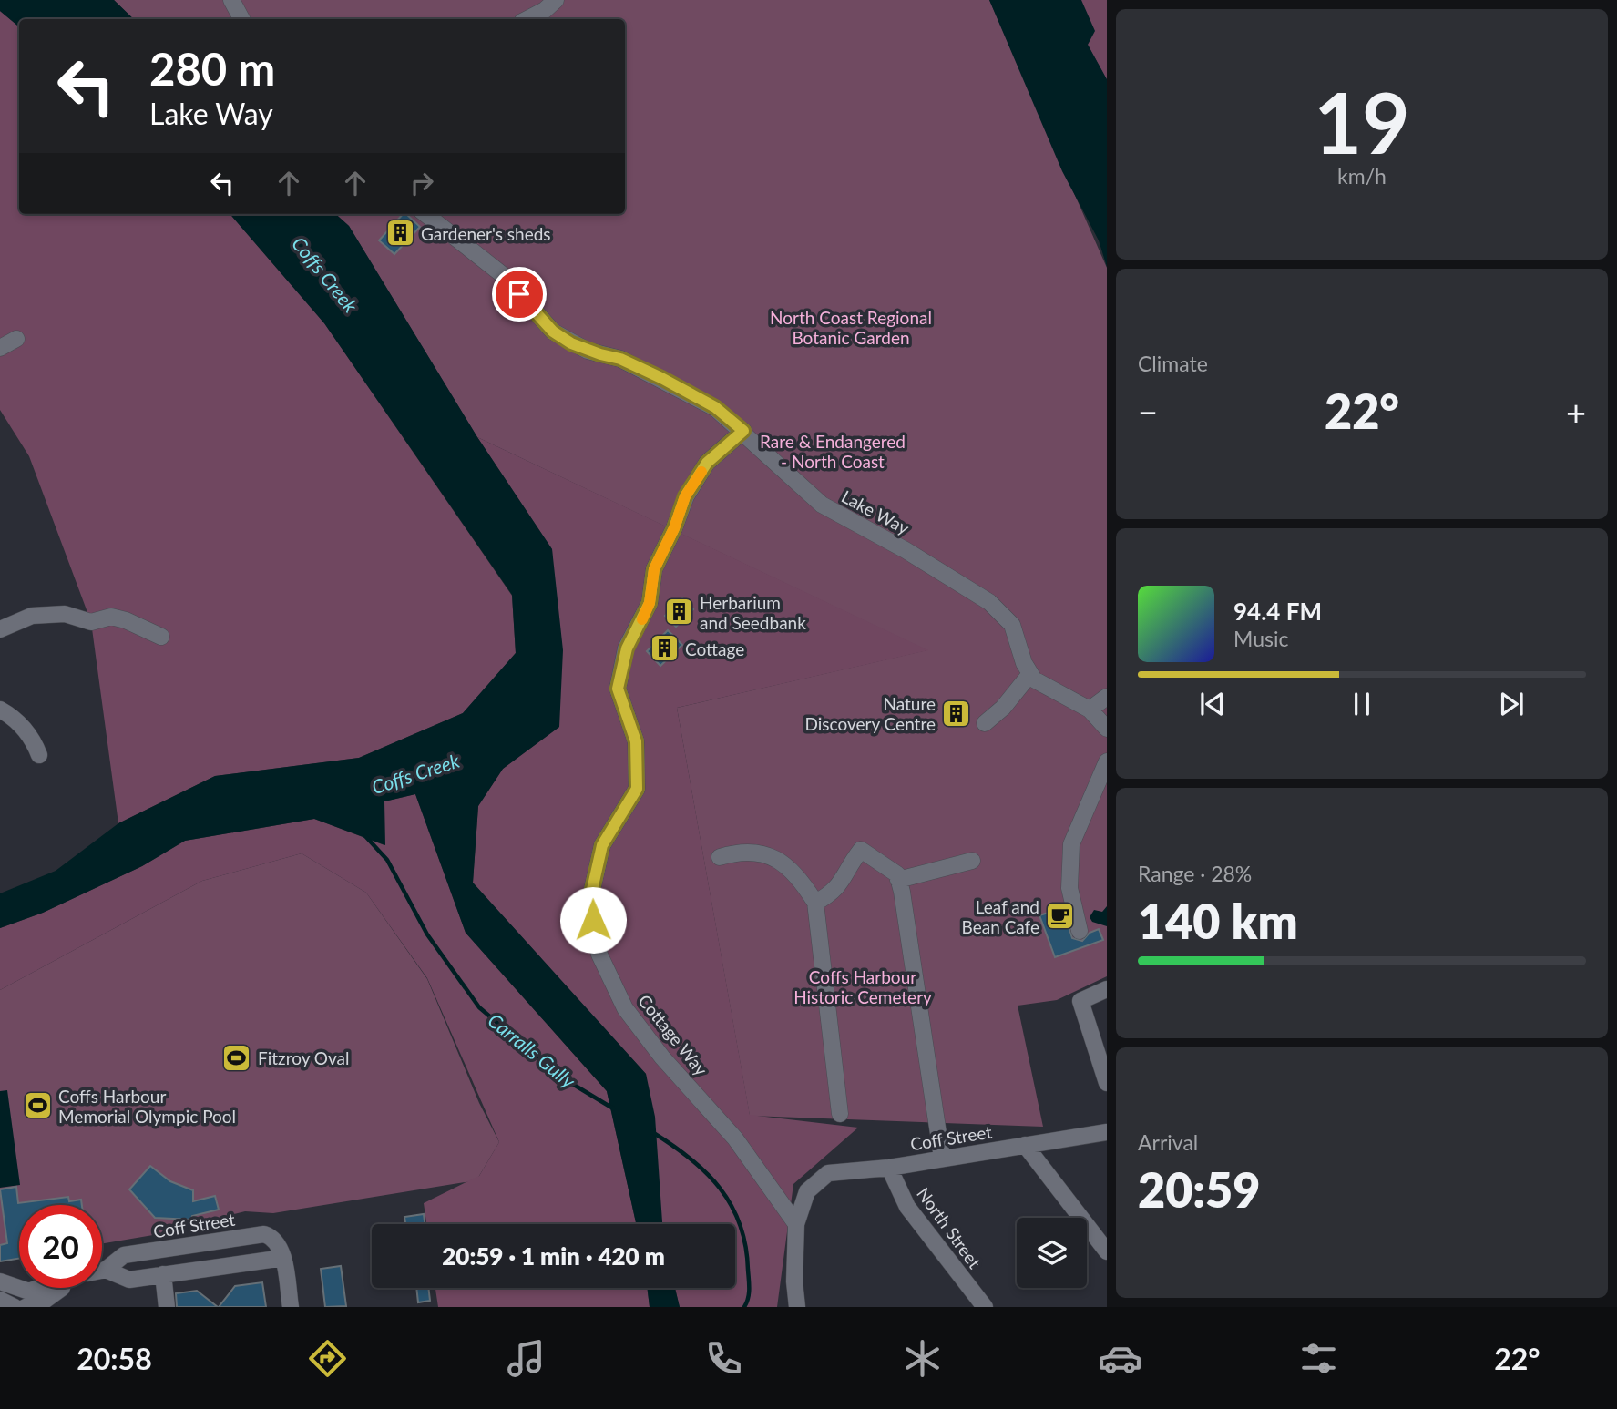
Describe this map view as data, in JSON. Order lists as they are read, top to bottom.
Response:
{
  "streets": {
    "street": [
      "Lake Way",
      "Cottage Way",
      "Coff Street",
      "North Street"
    ]
  },
  "crossings": [
    ["Lake Way", "Cottage Way"],
    ["Cottage Way", "Coff Street"],
    ["Coff Street", "North Street"]
  ],
  "water": ["Coffs Creek", "Carralls Gully"],
  "parks": ["North Coast Regional Botanic Garden", "Rare & Endangered - North Coast", "Coffs Harbour Historic Cemetery"],
  "places": {
    "building": [
      "Gardener's sheds",
      "Herbarium and Seedbank",
      "Cottage",
      "Nature Discovery Centre"
    ],
    "cafe": ["Leaf and Bean Cafe"],
    "sports": ["Fitzroy Oval", "Coffs Harbour Memorial Olympic Pool"]
  },
  "page": {
    "tile": [
      ["19", "km/h"],
      "Climate",
      ["Range · 28%", "140 km"],
      ["Arrival", "20:59"]
    ],
    "turn": ["280 m", "Lake Way"],
    "heat": ["−", "22°", "+"],
    "song": ["94.4 FM", "Music"],
    "limit": "20",
    "trip": "20:59 · 1 min · 420 m",
    "tabs": ["20:58", "22°"]
  }
}
